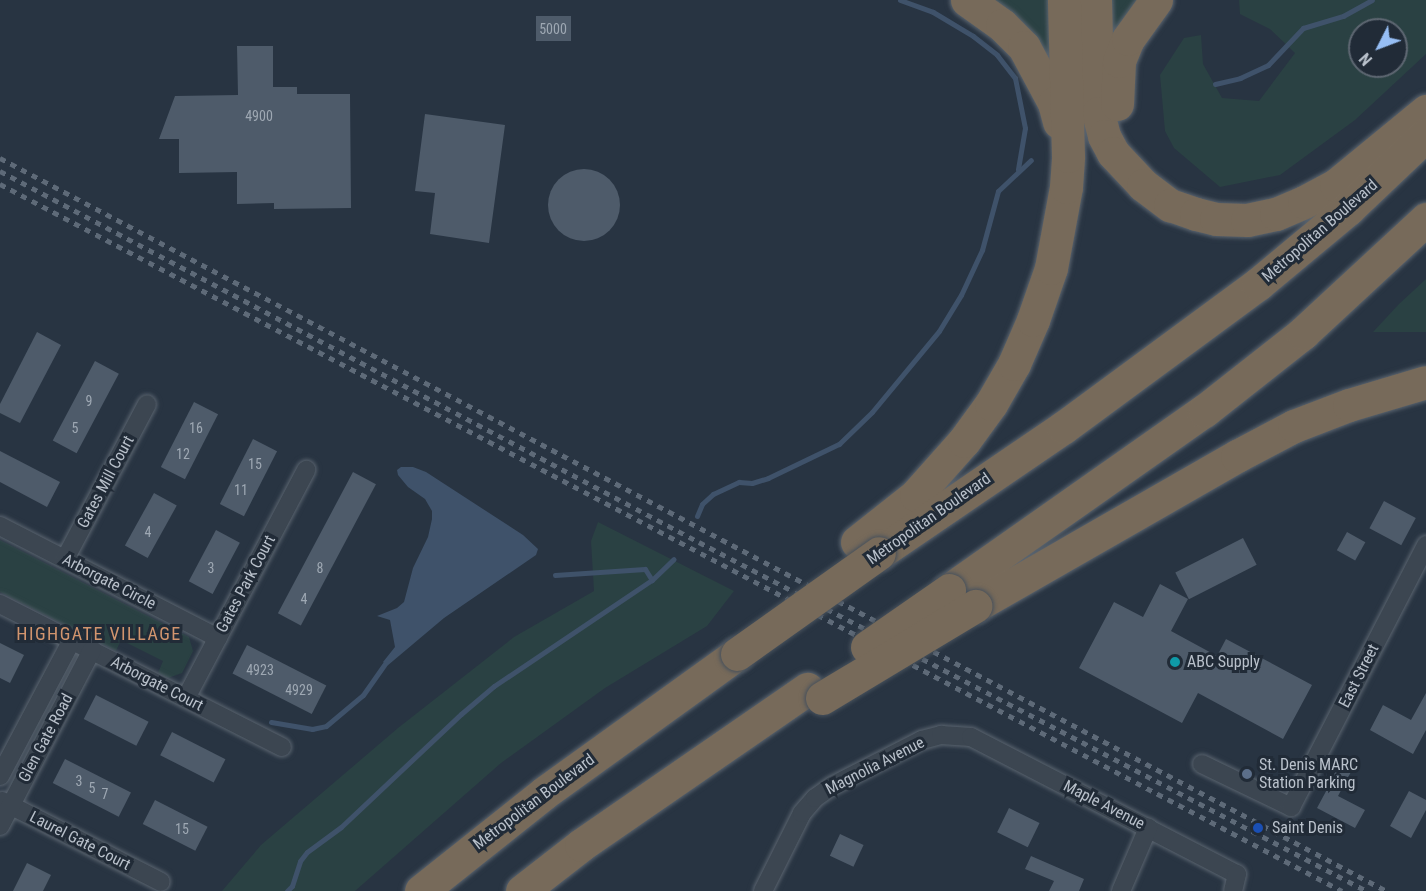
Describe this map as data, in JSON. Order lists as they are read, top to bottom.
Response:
{
  "streets": {
    "highway": ["Metropolitan Boulevard"],
    "street": [
      "Gates Mill Court",
      "Arborgate Circle",
      "Gates Park Court",
      "East Street",
      "Arborgate Court",
      "Glen Gate Road",
      "Magnolia Avenue",
      "Maple Avenue",
      "Laurel Gate Court"
    ]
  },
  "crossings": [
    ["Gates Mill Court", "Arborgate Circle"],
    ["Arborgate Circle", "Gates Park Court"],
    ["Gates Park Court", "Arborgate Court"],
    ["Arborgate Court", "Glen Gate Road"],
    ["Glen Gate Road", "Laurel Gate Court"],
    ["Magnolia Avenue", "Maple Avenue"]
  ],
  "districts": ["HIGHGATE VILLAGE"],
  "places": ["ABC Supply", "St. Denis MARC Station Parking", "Saint Denis"],
  "house_numbers": [
    "5000",
    "4900",
    "9",
    "5",
    "16",
    "12",
    "15",
    "11",
    "4",
    "3",
    "8",
    "4",
    "4923",
    "4929",
    "3",
    "5",
    "7",
    "15"
  ],
  "north": "bottom left"
}
